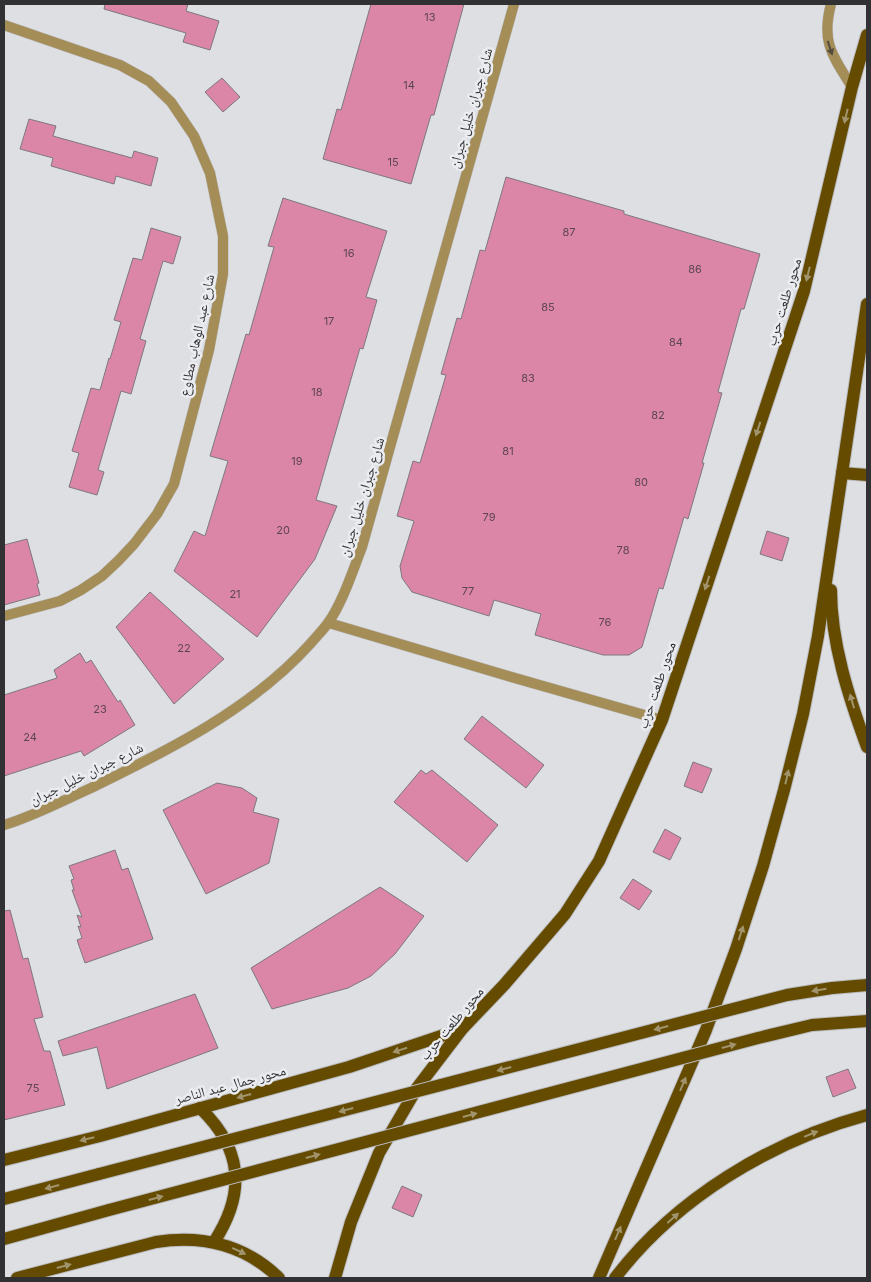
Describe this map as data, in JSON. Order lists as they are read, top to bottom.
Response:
{
  "streets": {
    "main road": ["محور طلعت حرب", "محور جمال عبد الناصر"],
    "street": ["شارع جبران خليل جبران", "شارع عبد الوهاب مطاوع"]
  },
  "crossings": [
    ["محور طلعت حرب", "محور جمال عبد الناصر"]
  ],
  "house_numbers": [
    "13",
    "14",
    "15",
    "87",
    "16",
    "86",
    "85",
    "17",
    "84",
    "83",
    "18",
    "82",
    "81",
    "19",
    "80",
    "79",
    "20",
    "78",
    "77",
    "21",
    "76",
    "22",
    "23",
    "24",
    "75"
  ]
}
